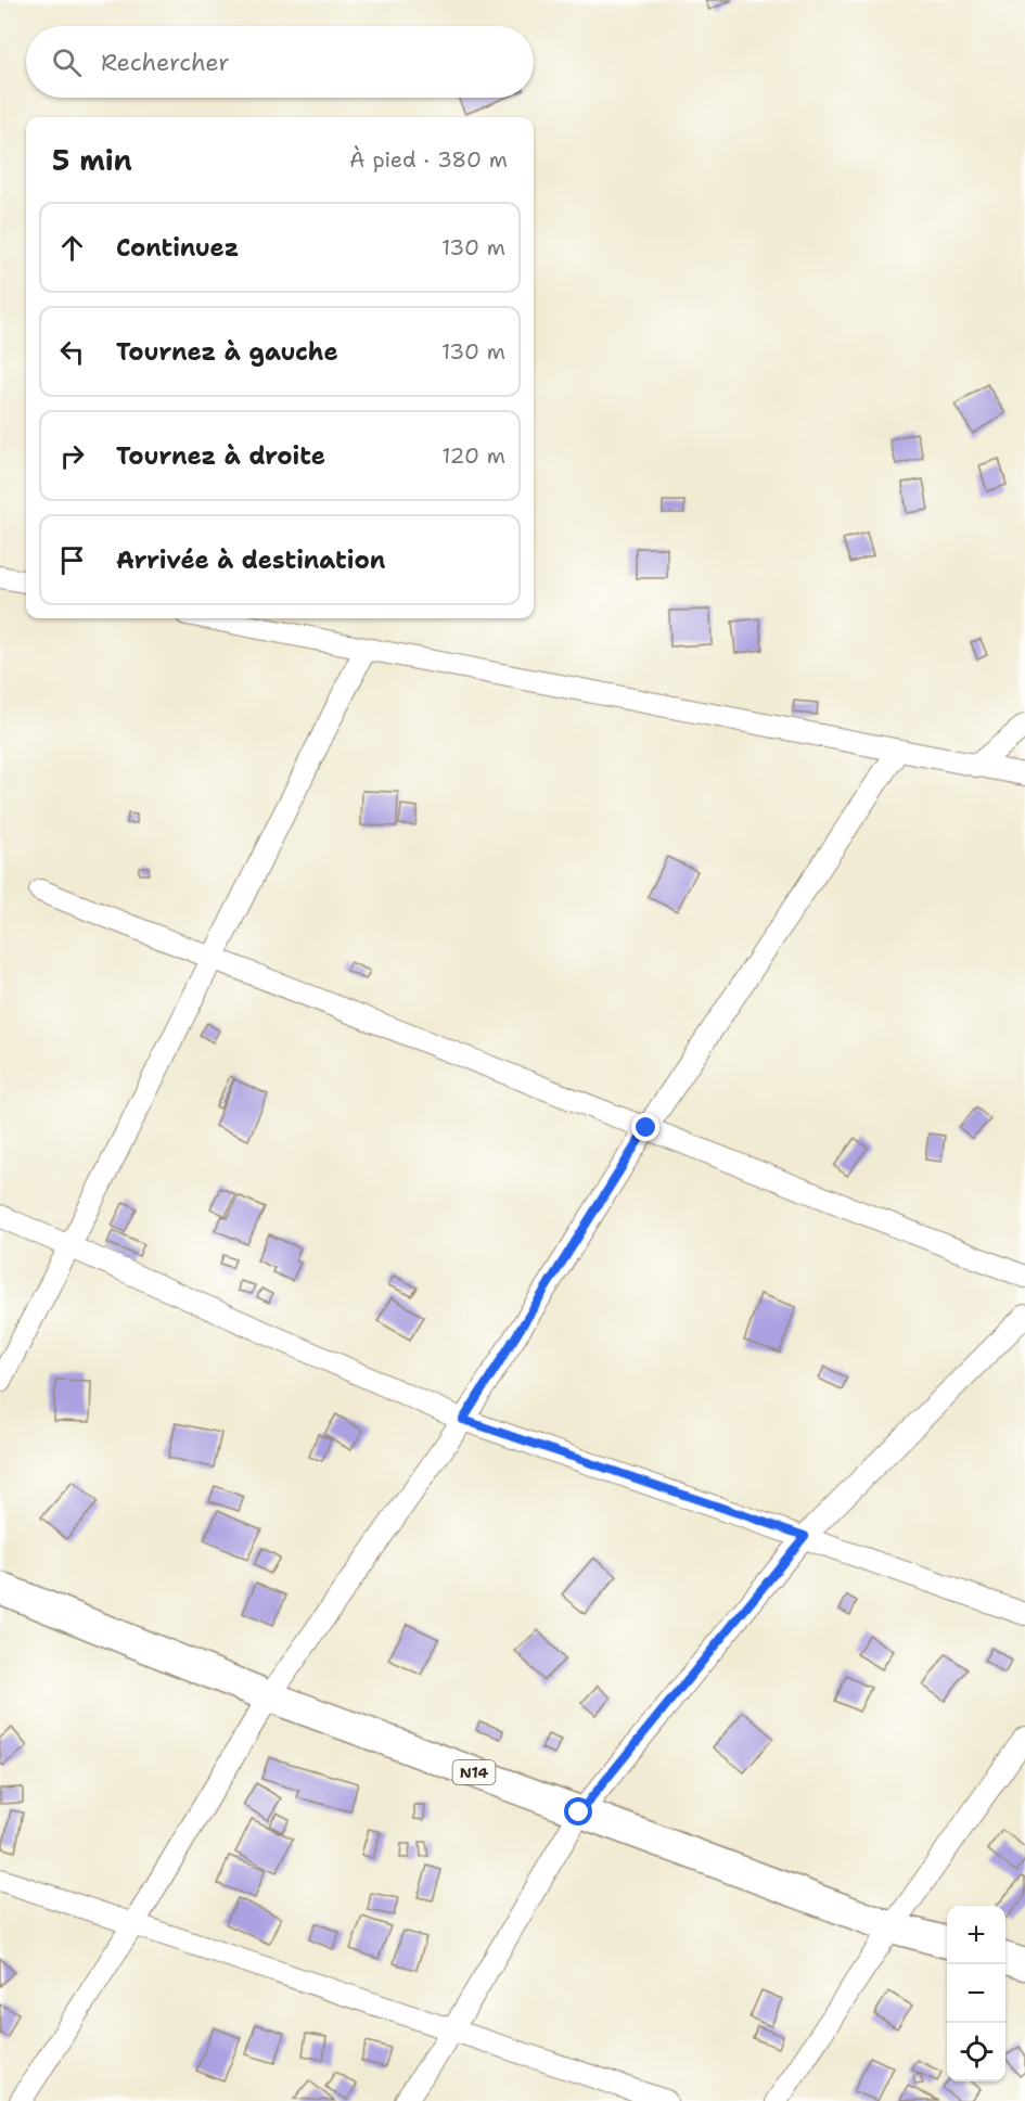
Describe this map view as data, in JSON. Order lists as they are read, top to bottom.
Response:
{
  "streets": {
    "highway": ["N14"]
  },
  "page": {
    "search": "Rechercher",
    "heading": ["5 min", "À pied · 380 m"],
    "list": [
      ["Continuez", "130 m"],
      ["Tournez à gauche", "130 m"],
      ["Tournez à droite", "120 m"],
      "Arrivée à destination"
    ],
    "map_buttons": ["+", "−"]
  }
}
